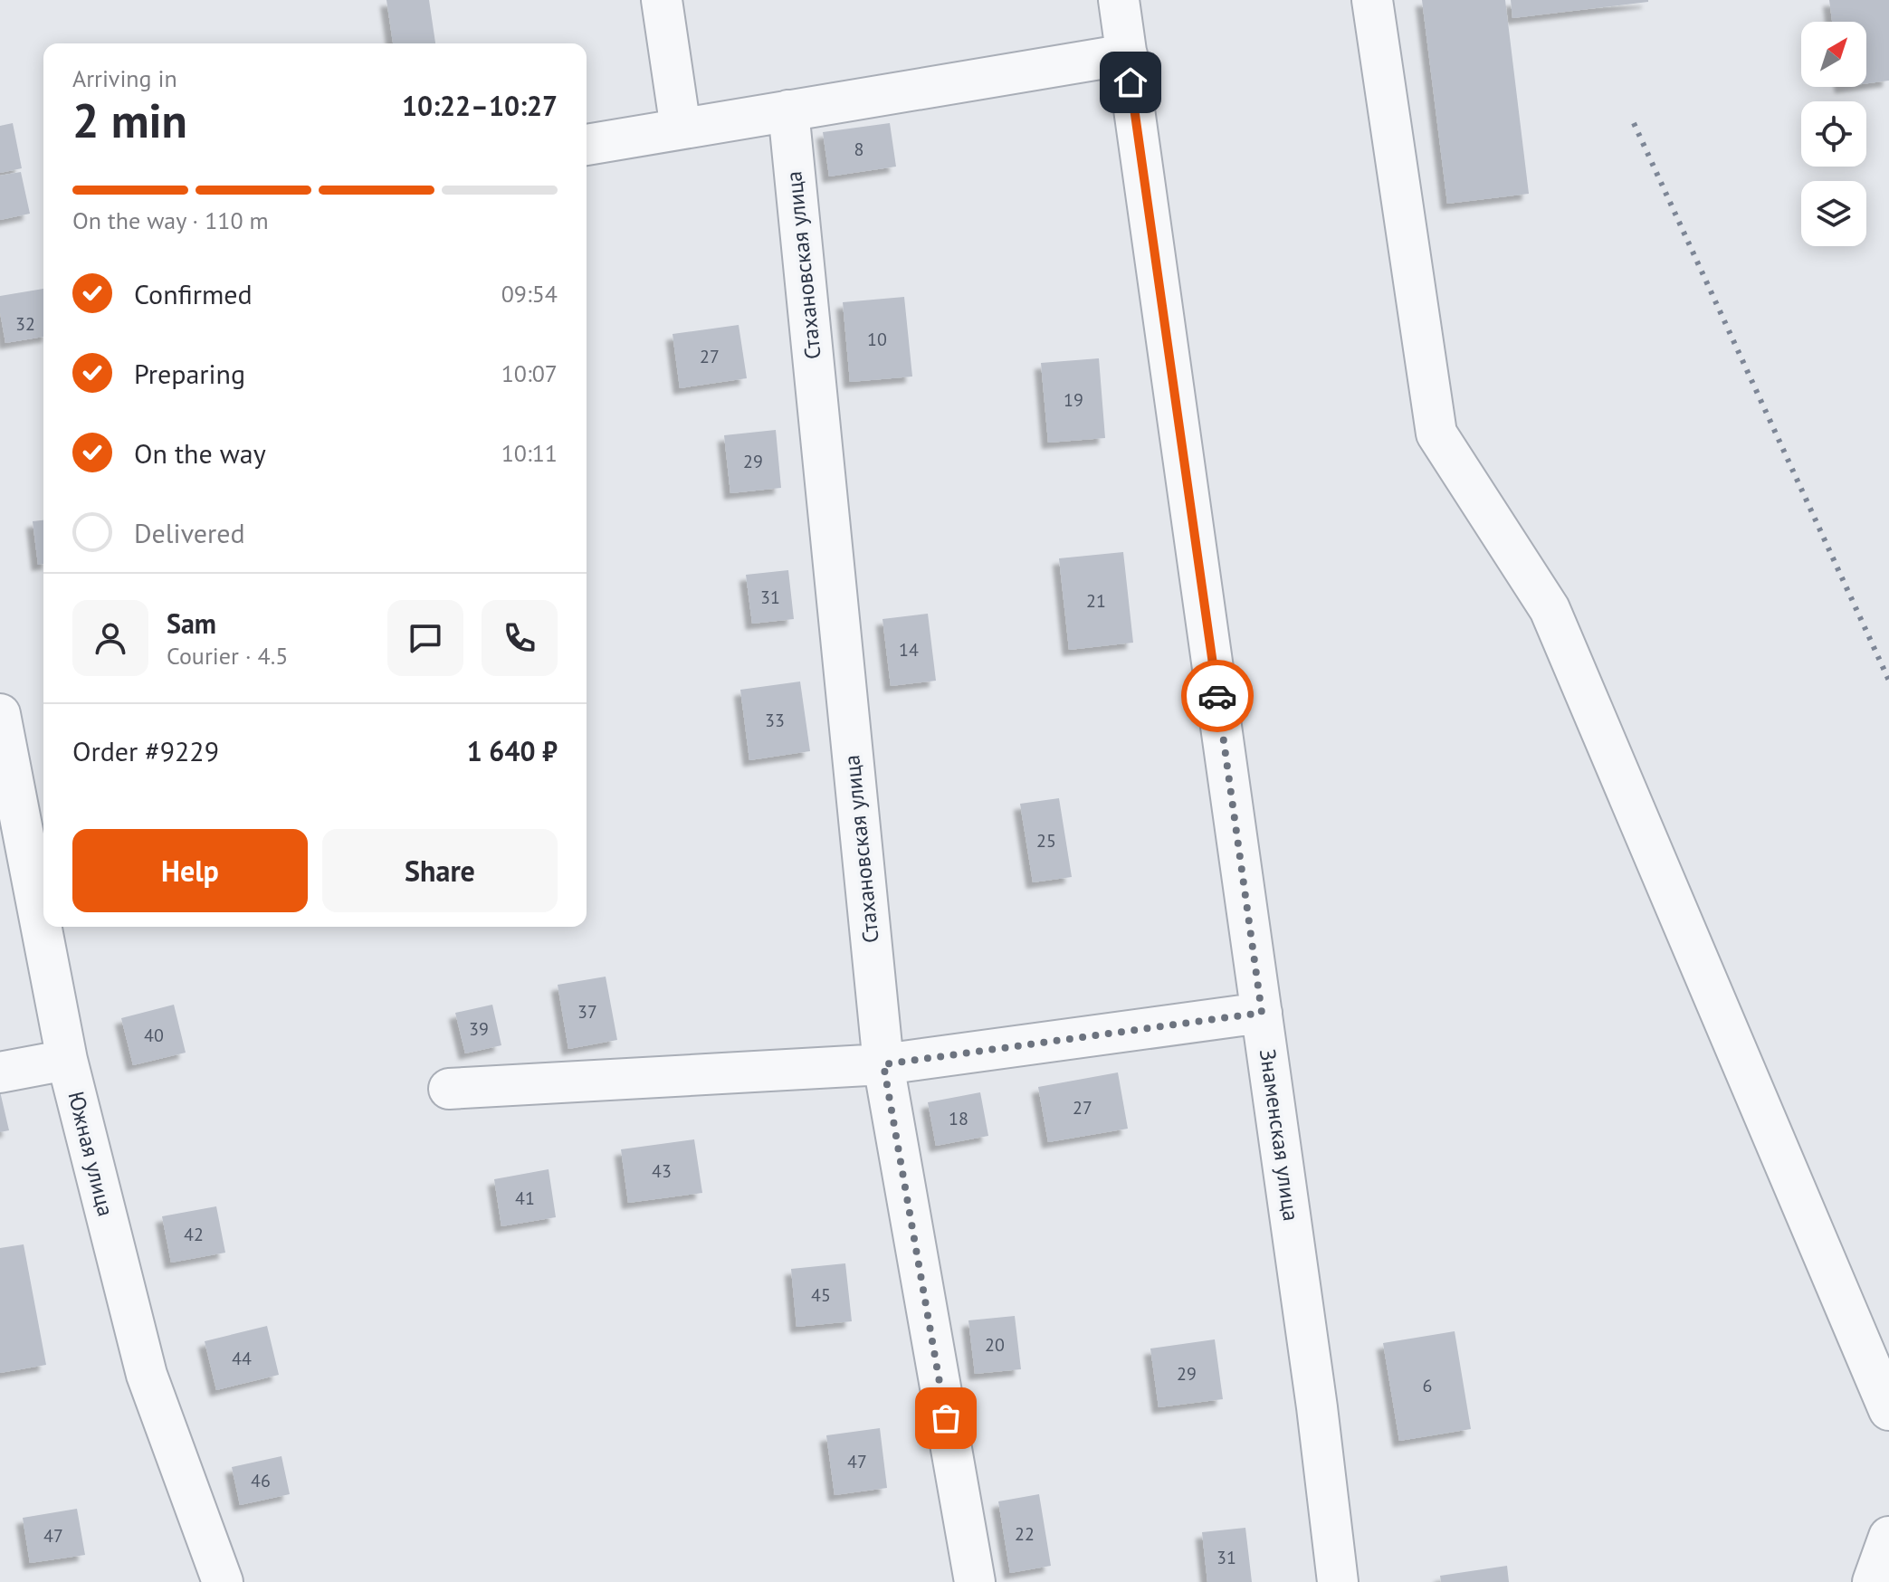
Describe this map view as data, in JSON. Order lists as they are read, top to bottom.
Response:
{
  "streets": {
    "street": ["Стахановская улица", "Знаменская улица", "Южная улица"]
  },
  "house_numbers": [
    "8",
    "32",
    "10",
    "27",
    "19",
    "29",
    "31",
    "21",
    "14",
    "33",
    "25",
    "37",
    "39",
    "40",
    "27",
    "18",
    "43",
    "41",
    "42",
    "45",
    "20",
    "44",
    "29",
    "6",
    "47",
    "46",
    "22",
    "47",
    "31"
  ],
  "north": "top right",
  "page": {
    "heading": ["2 min", "Arriving in", "10:22–10:27"],
    "panel": [
      "Sam",
      "Courier · 4.5",
      "Order #9229",
      "1 640 ₽"
    ],
    "bar": "On the way · 110 m",
    "list": [
      ["Confirmed", "09:54"],
      ["Preparing", "10:07"],
      ["On the way", "10:11"],
      "Delivered"
    ],
    "buttons": ["Help", "Share"]
  }
}
